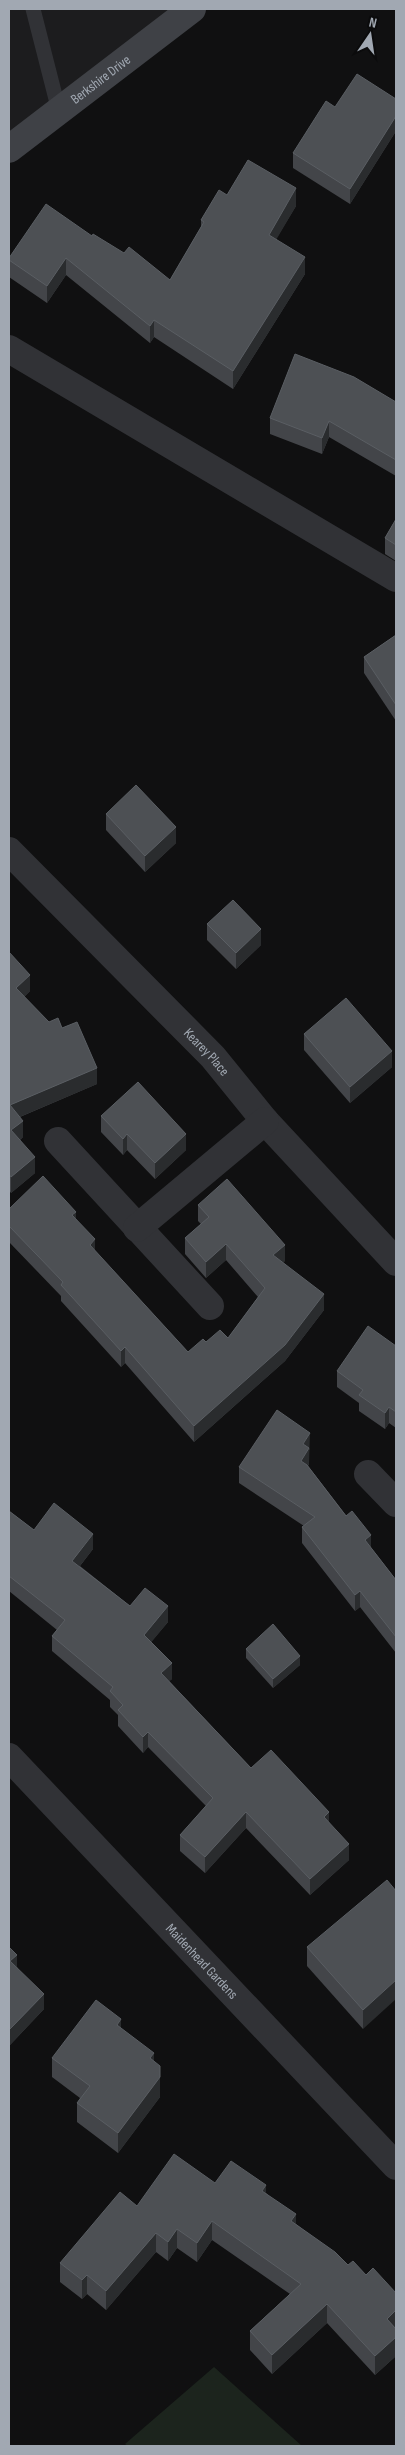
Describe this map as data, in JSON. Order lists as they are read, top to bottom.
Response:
{
  "streets": {
    "street": ["Berkshire Drive", "Kearey Place", "Maidenhead Gardens"]
  },
  "north": "top"
}
